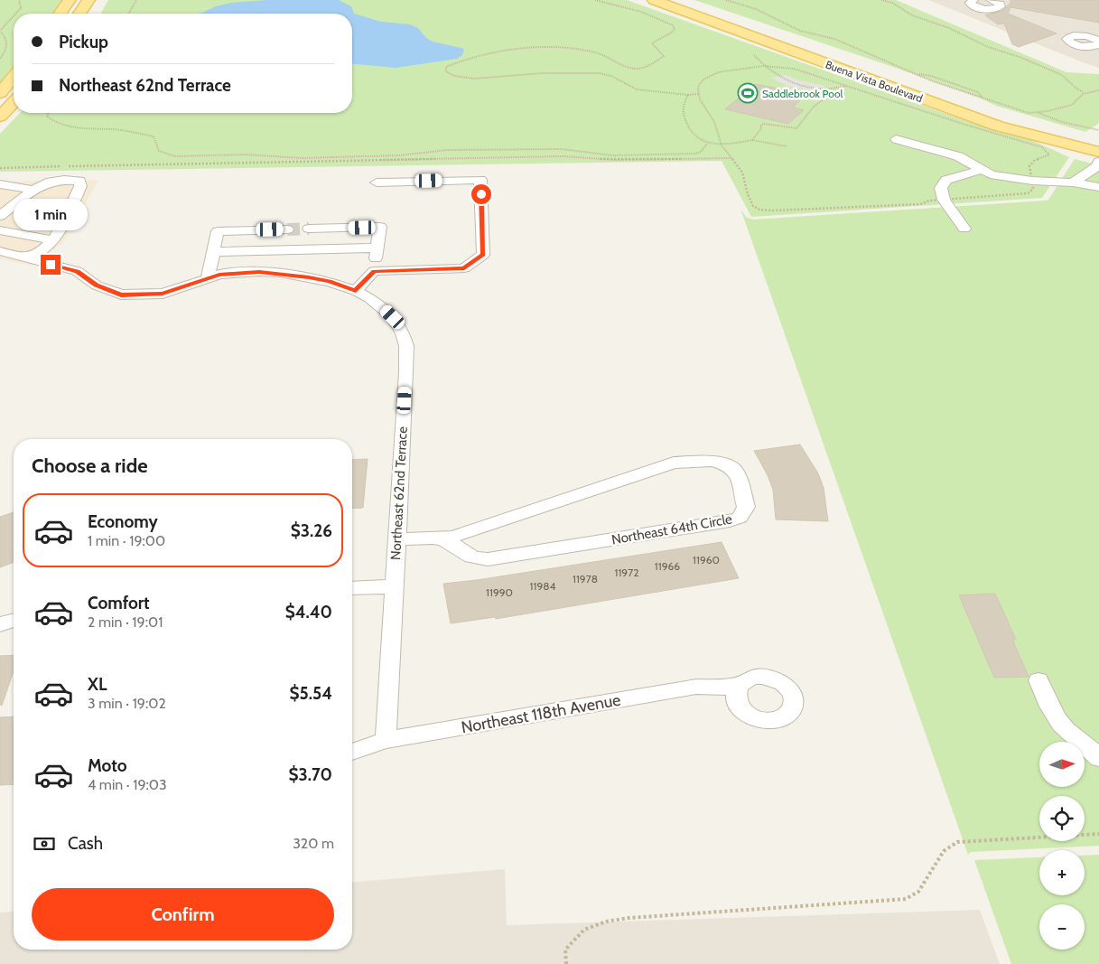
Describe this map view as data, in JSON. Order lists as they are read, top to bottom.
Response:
{
  "streets": {
    "main road": ["Buena Vista Boulevard"],
    "street": ["Northeast 62nd Terrace", "Northeast 64th Circle", "Northeast 118th Avenue"]
  },
  "crossings": [
    ["Northeast 62nd Terrace", "Northeast 64th Circle"],
    ["Northeast 62nd Terrace", "Northeast 118th Avenue"]
  ],
  "places": {
    "sports": ["Saddlebrook Pool"]
  },
  "house_numbers": [
    "11960",
    "11966",
    "11972",
    "11978",
    "11984",
    "11990"
  ],
  "north": "right",
  "page": {
    "banner": ["Pickup", "Northeast 62nd Terrace"],
    "bubble": "1 min",
    "heading": "Choose a ride",
    "list": [
      {
        "name": "Economy",
        "note": "1 min · 19:00",
        "value": "$3.26"
      },
      {
        "name": "Comfort",
        "note": "2 min · 19:01",
        "value": "$4.40"
      },
      {
        "name": "XL",
        "note": "3 min · 19:02",
        "value": "$5.54"
      },
      {
        "name": "Moto",
        "note": "4 min · 19:03",
        "value": "$3.70"
      }
    ],
    "map_buttons": ["+", "−"],
    "pay": ["Cash", "320 m"],
    "buttons": "Confirm"
  }
}
